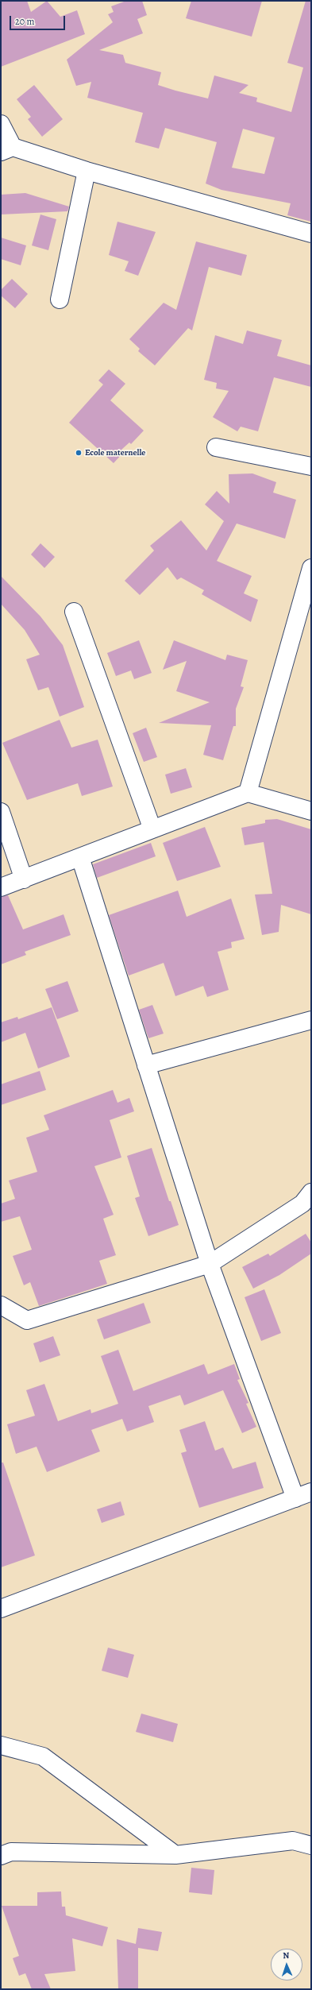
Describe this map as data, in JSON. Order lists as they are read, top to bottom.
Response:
{
  "places": ["Ecole maternelle"],
  "scale_bar": "20 m",
  "north": "top"
}
